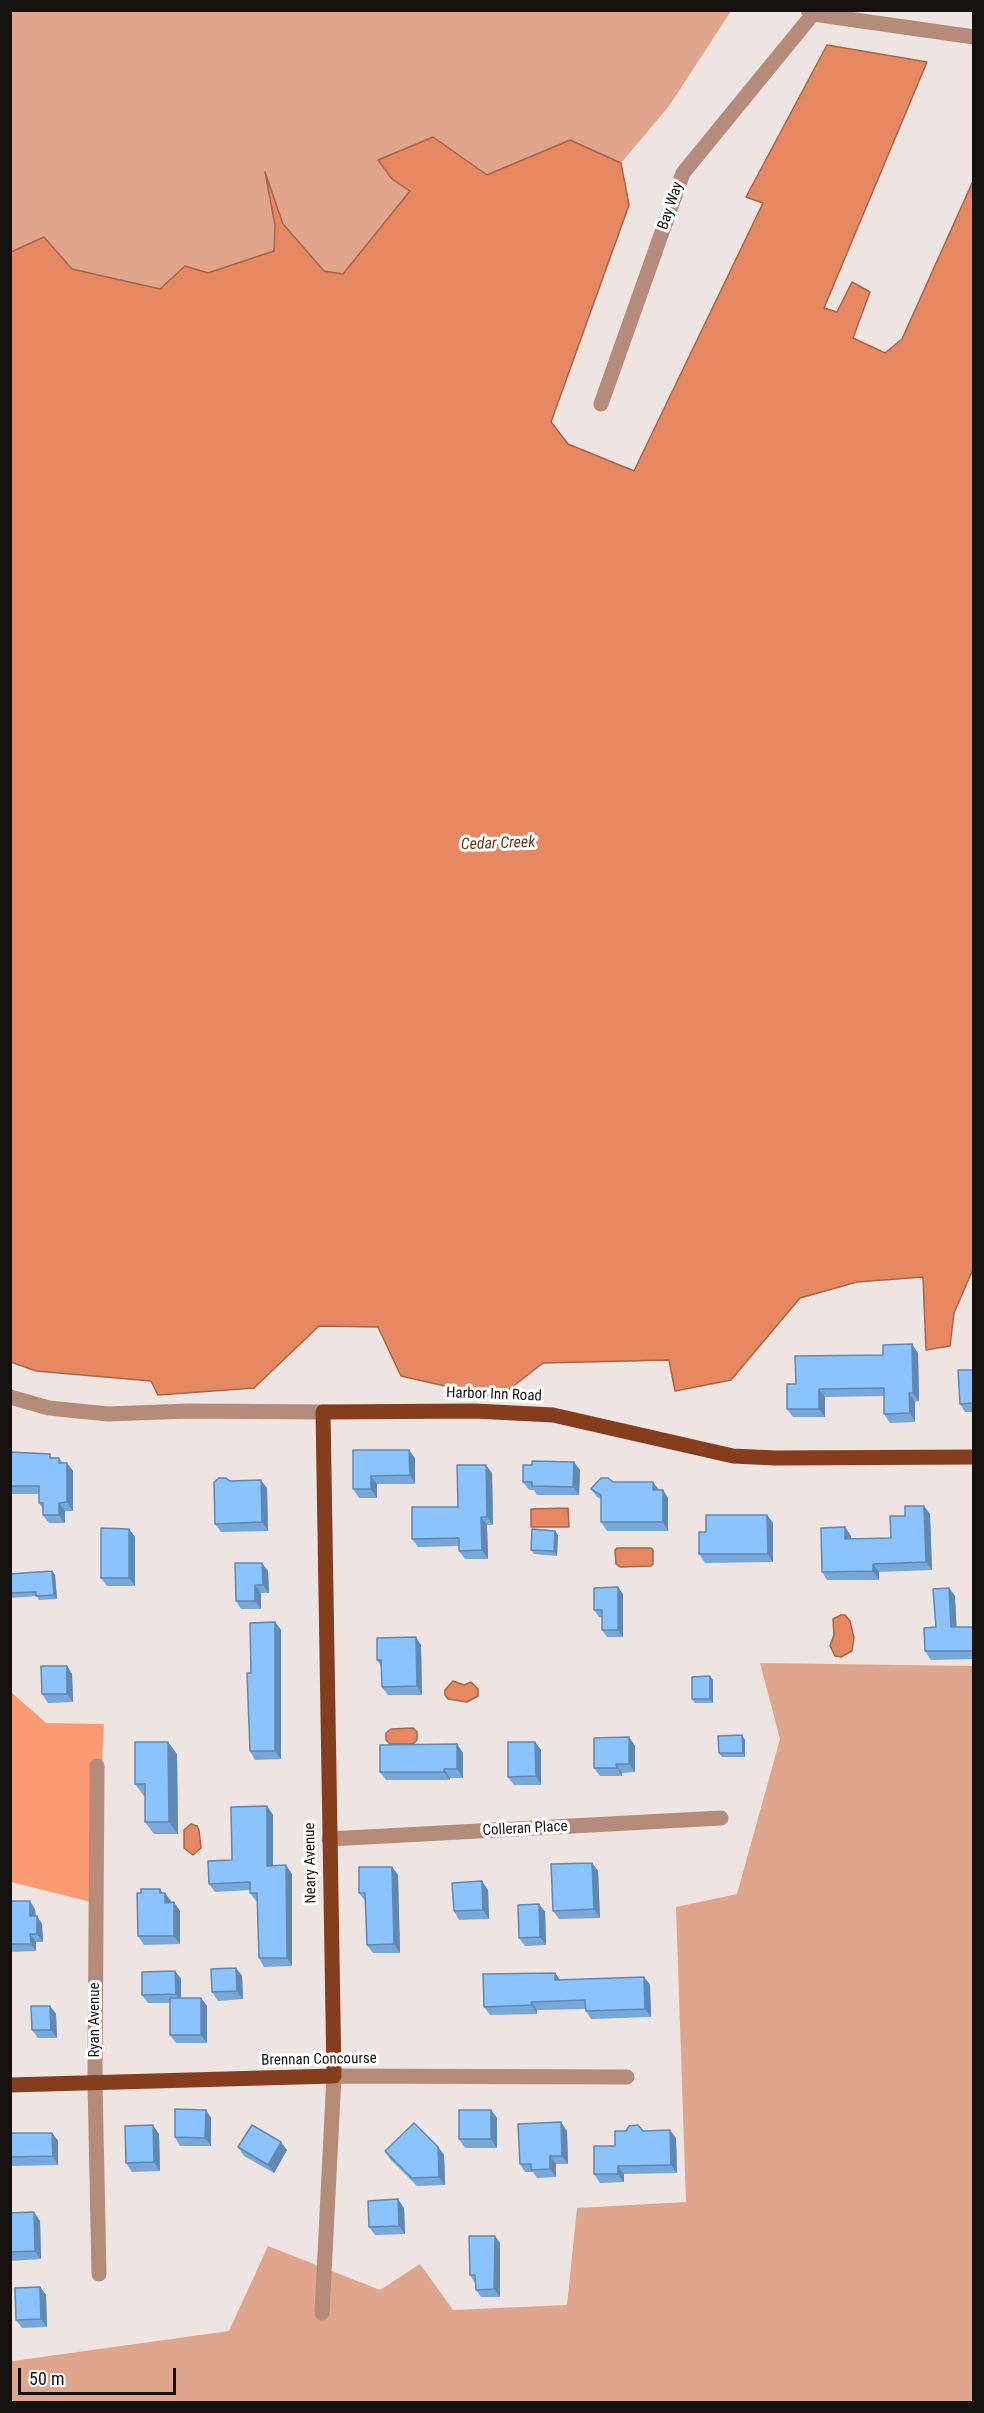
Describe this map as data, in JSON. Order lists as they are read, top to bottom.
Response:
{
  "streets": {
    "main road": ["Harbor Inn Road", "Neary Avenue", "Brennan Concourse"],
    "street": ["Bay Way", "Colleran Place", "Ryan Avenue"]
  },
  "crossings": [
    ["Harbor Inn Road", "Neary Avenue"],
    ["Colleran Place", "Neary Avenue"],
    ["Neary Avenue", "Brennan Concourse"],
    ["Ryan Avenue", "Brennan Concourse"]
  ],
  "water": ["Cedar Creek"],
  "scale_bar": "50 m"
}
